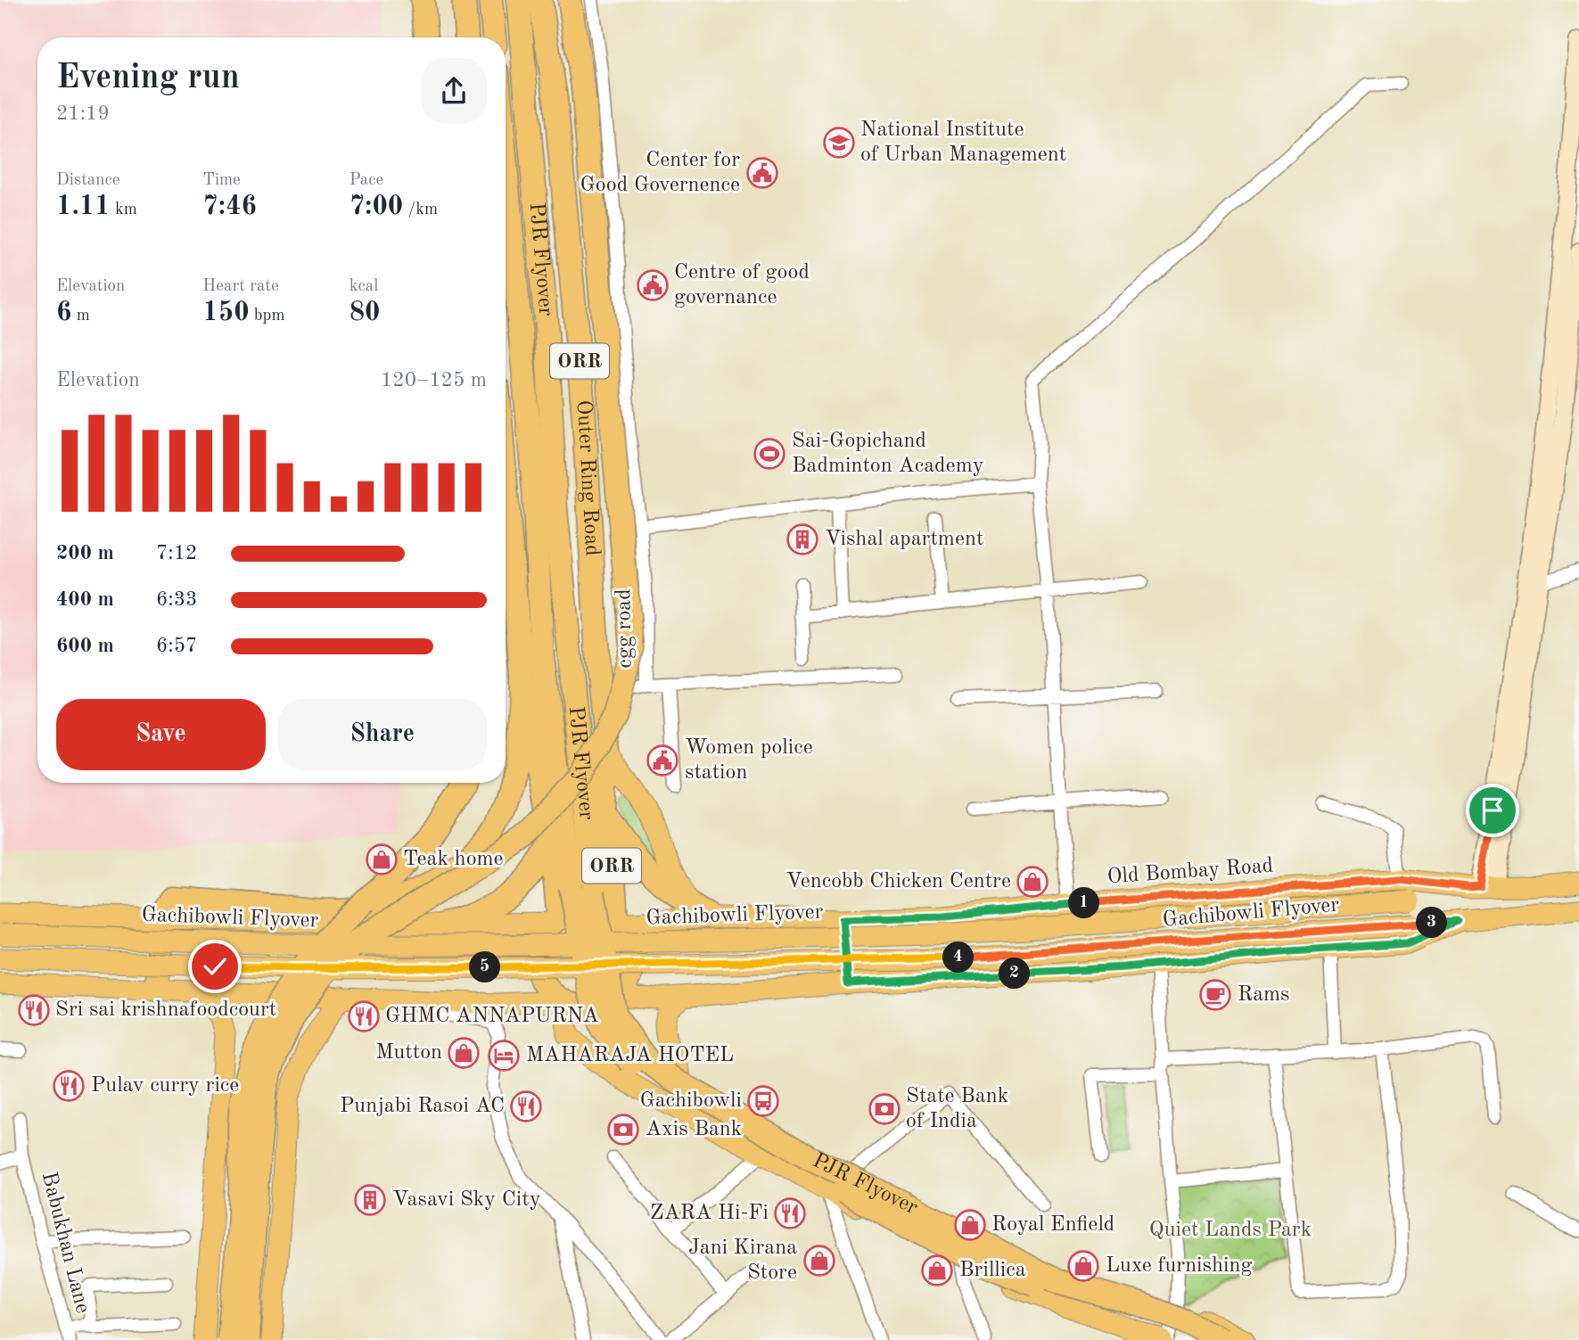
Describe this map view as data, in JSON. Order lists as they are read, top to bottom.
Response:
{
  "streets": {
    "highway": ["PJR Flyover", "ORR", "Outer Ring Road"],
    "main road": ["Old Bombay Road", "Gachibowli Flyover"],
    "street": ["cgg road", "Babukhan Lane"]
  },
  "crossings": [
    ["ORR", "Outer Ring Road"],
    ["ORR", "Old Bombay Road"],
    ["Outer Ring Road", "cgg road"],
    ["Outer Ring Road", "Old Bombay Road"],
    ["Old Bombay Road", "Gachibowli Flyover"]
  ],
  "parks": ["Quiet Lands Park"],
  "places": {
    "school or university": ["National Institute of Urban Management"],
    "public building": ["Center for Good Governence", "Centre of good governance", "Women police station"],
    "sports": ["Sai-Gopichand Badminton Academy"],
    "building": ["Vishal apartment", "Vasavi Sky City"],
    "shop": [
      "Teak home",
      "Vencobb Chicken Centre",
      "Mutton",
      "Royal Enfield",
      "Jani Kirana Store",
      "Luxe furnishing",
      "Brillica"
    ],
    "cafe": ["Rams"],
    "restaurant": [
      "Sri sai krishnafoodcourt",
      "GHMC ANNAPURNA",
      "Pulav curry rice",
      "Punjabi Rasoi AC",
      "ZARA Hi-Fi"
    ],
    "hotel": ["MAHARAJA HOTEL"],
    "bus stop": ["Gachibowli"],
    "bank": ["State Bank of India", "Axis Bank"]
  },
  "page": {
    "heading": ["Evening run", "21:19"],
    "stats": [
      ["Distance", "1.11 km"],
      ["Time", "7:46"],
      ["Pace", "7:00 /km"],
      ["Elevation", "6 m"],
      ["Heart rate", "150 bpm"],
      ["kcal", "80"]
    ],
    "chart": ["Elevation", "120–125 m"],
    "list": [
      {
        "name": "200 m",
        "note": "7:12"
      },
      {
        "name": "400 m",
        "note": "6:33"
      },
      {
        "name": "600 m",
        "note": "6:57"
      }
    ],
    "buttons": ["Save", "Share"],
    "pins": [
      "1",
      "3",
      "4",
      "5",
      "2"
    ]
  }
}
